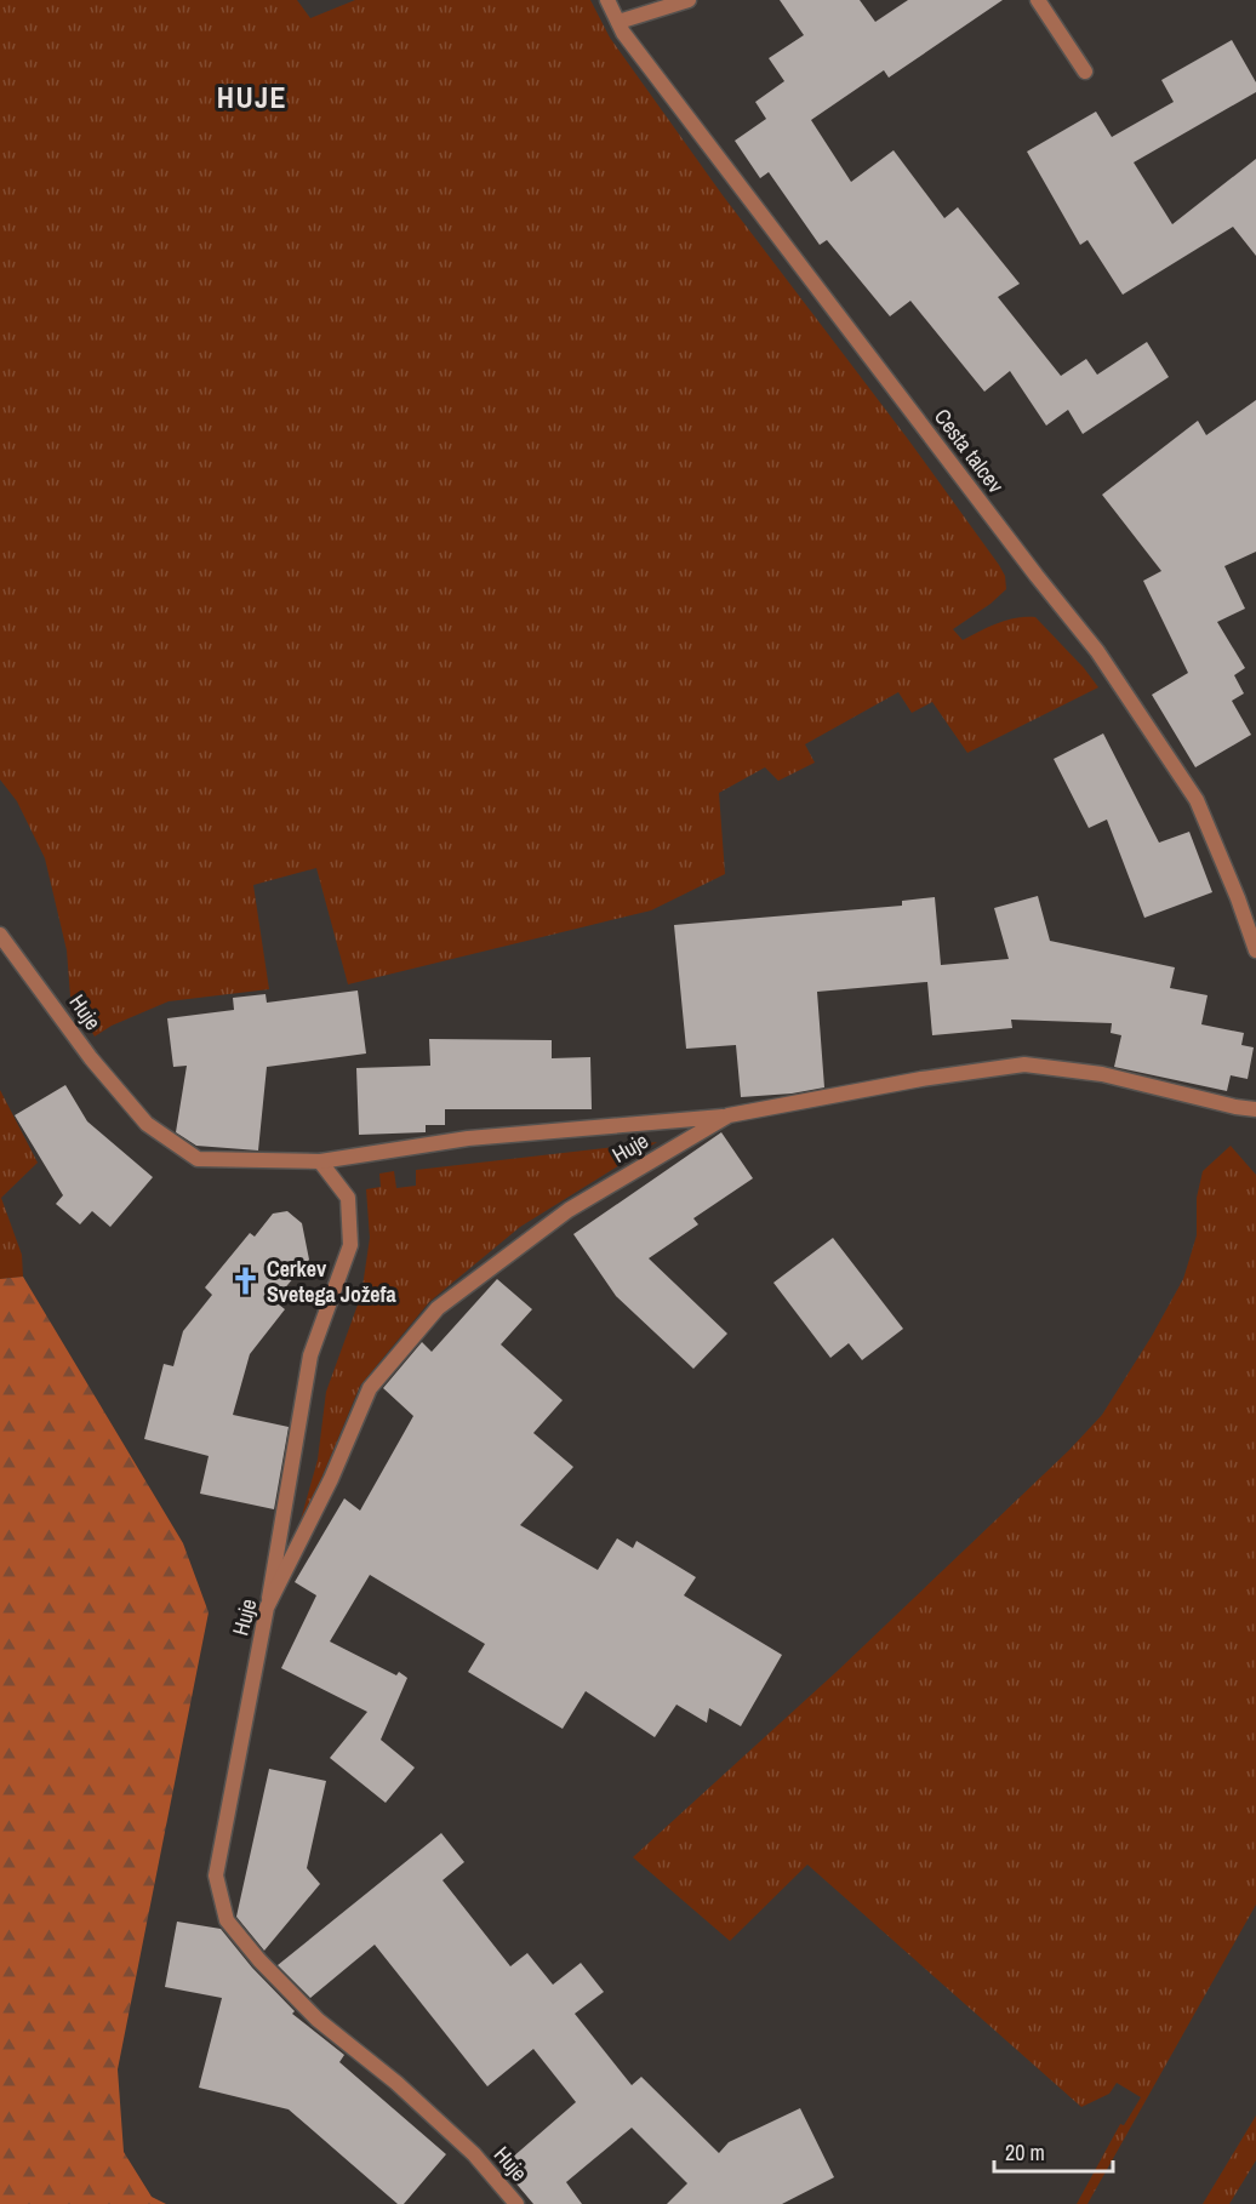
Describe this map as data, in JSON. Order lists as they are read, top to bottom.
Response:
{
  "streets": {
    "street": ["Cesta talcev", "Huje"]
  },
  "districts": ["HUJE"],
  "places": {
    "church": ["Cerkev Svetega Jožefa"]
  },
  "scale_bar": "20 m"
}
